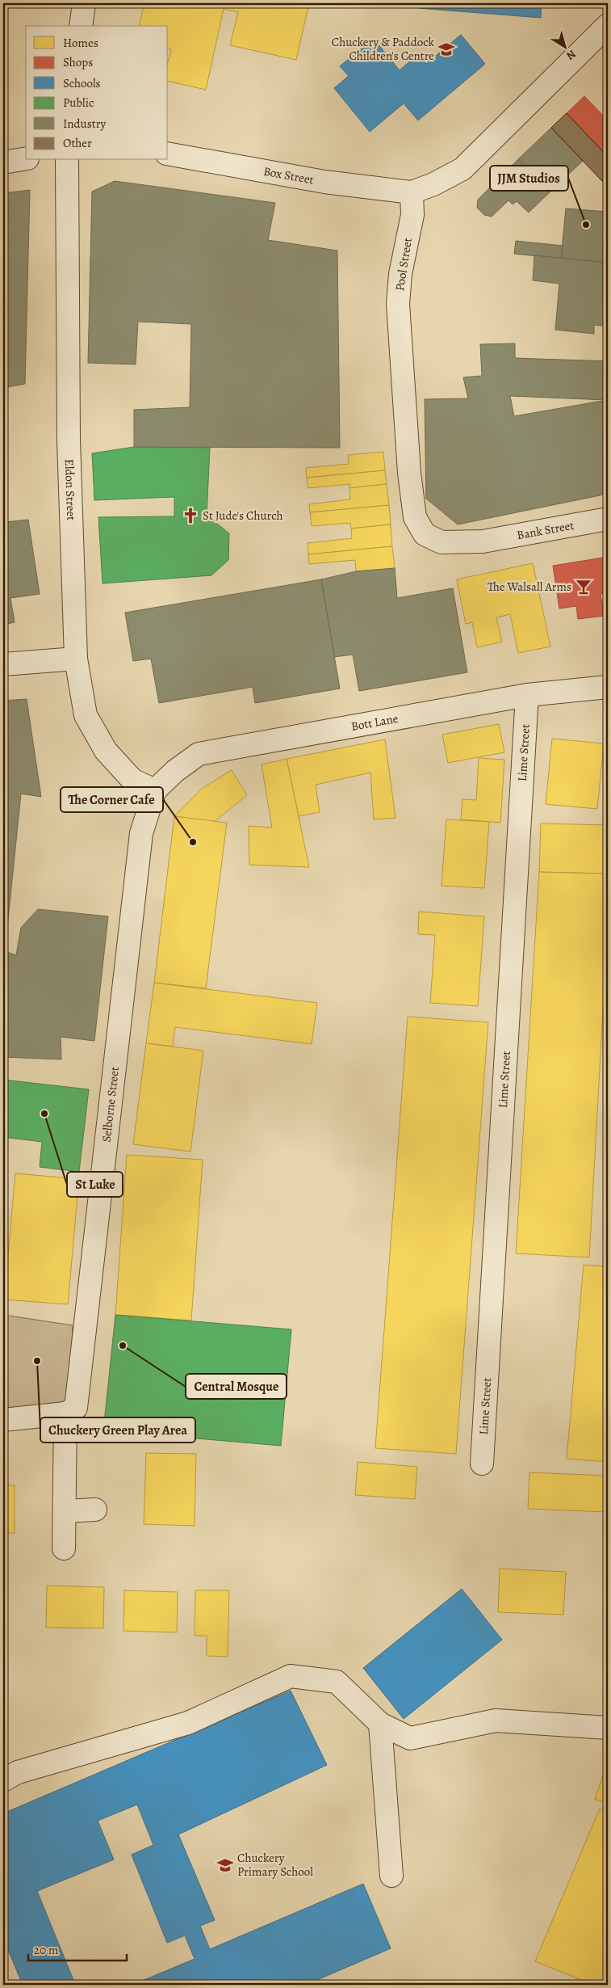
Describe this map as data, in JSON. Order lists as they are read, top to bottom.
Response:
{
  "streets": {
    "street": [
      "Box Street",
      "Pool Street",
      "Eldon Street",
      "Bank Street",
      "Bott Lane",
      "Lime Street",
      "Selborne Street"
    ]
  },
  "crossings": [
    ["Box Street", "Pool Street"],
    ["Pool Street", "Bank Street"],
    ["Eldon Street", "Bott Lane"],
    ["Eldon Street", "Selborne Street"],
    ["Bott Lane", "Lime Street"],
    ["Bott Lane", "Selborne Street"]
  ],
  "places": {
    "school or university": ["Chuckery & Paddock Children's Centre", "Chuckery Primary School"],
    "other": [
      "JJM Studios",
      "The Corner Cafe",
      "St Luke",
      "Central Mosque",
      "Chuckery Green Play Area"
    ],
    "church": ["St Jude's Church"],
    "bar": ["The Walsall Arms"]
  },
  "legend": [
    "Homes",
    "Shops",
    "Schools",
    "Public",
    "Industry",
    "Other"
  ],
  "scale_bar": "20 m",
  "north": "bottom right"
}
